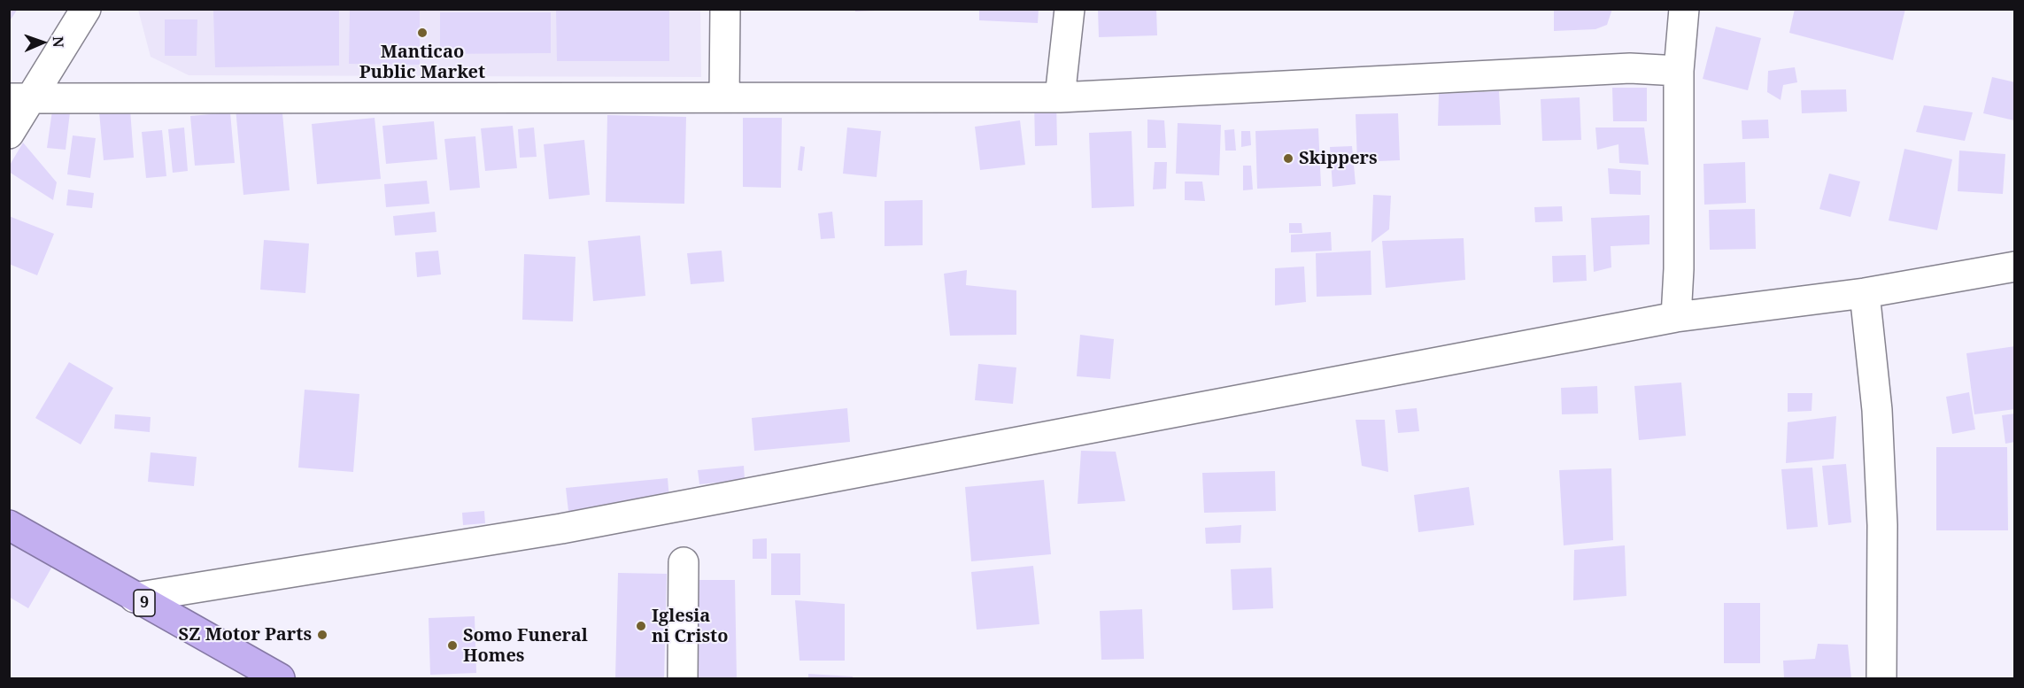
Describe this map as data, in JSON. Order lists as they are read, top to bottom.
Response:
{
  "streets": {
    "highway": ["9"]
  },
  "places": [
    "Manticao Public Market",
    "Skippers",
    "Iglesia ni Cristo",
    "SZ Motor Parts",
    "Somo Funeral Homes"
  ],
  "north": "right"
}
